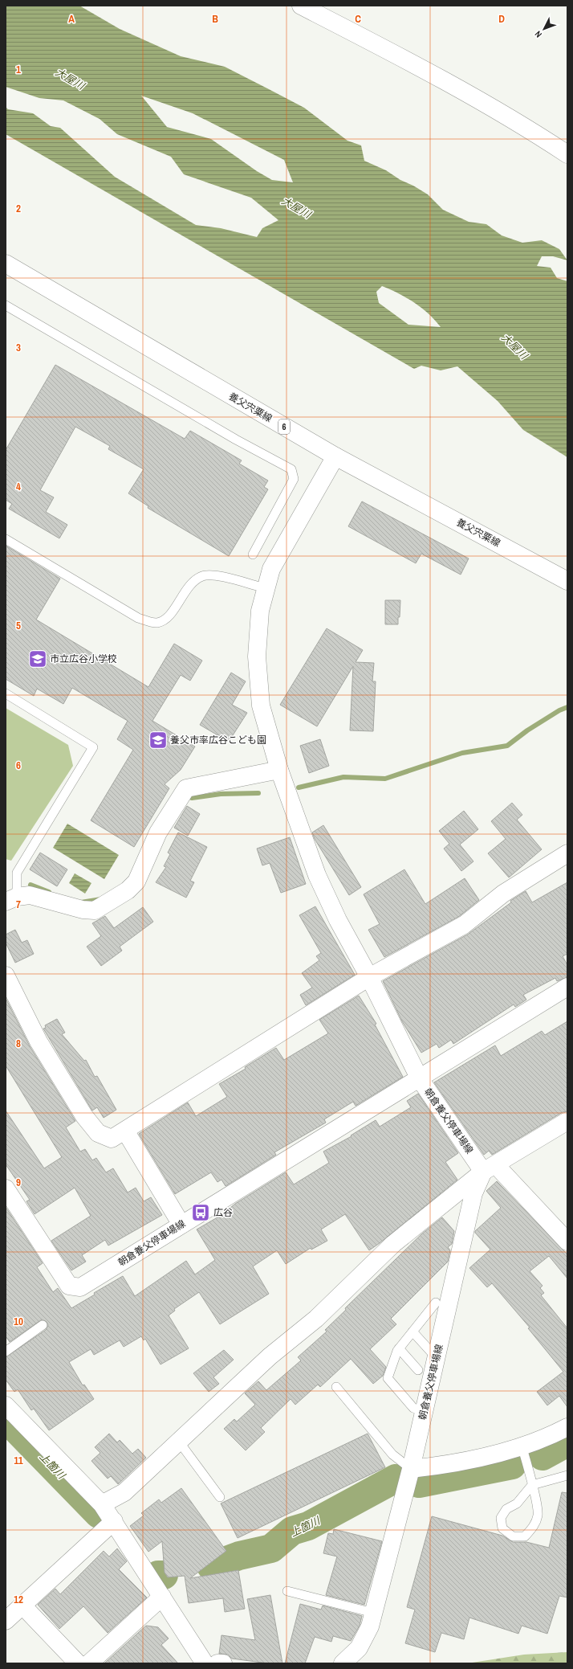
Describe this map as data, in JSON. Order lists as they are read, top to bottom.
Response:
{
  "streets": {
    "street": ["養父宍粟線", "6", "朝倉養父停車場線"]
  },
  "water": ["大屋川", "上箇川"],
  "places": {
    "school or university": ["市立広谷小学校", "養父市率広谷こども園"],
    "bus stop": ["広谷"]
  },
  "north": "bottom left",
  "grid": {
    "columns": [
      "A",
      "B",
      "C",
      "D"
    ],
    "rows": [
      "1",
      "2",
      "3",
      "4",
      "5",
      "6",
      "7",
      "8",
      "9",
      "10",
      "11",
      "12"
    ]
  }
}
